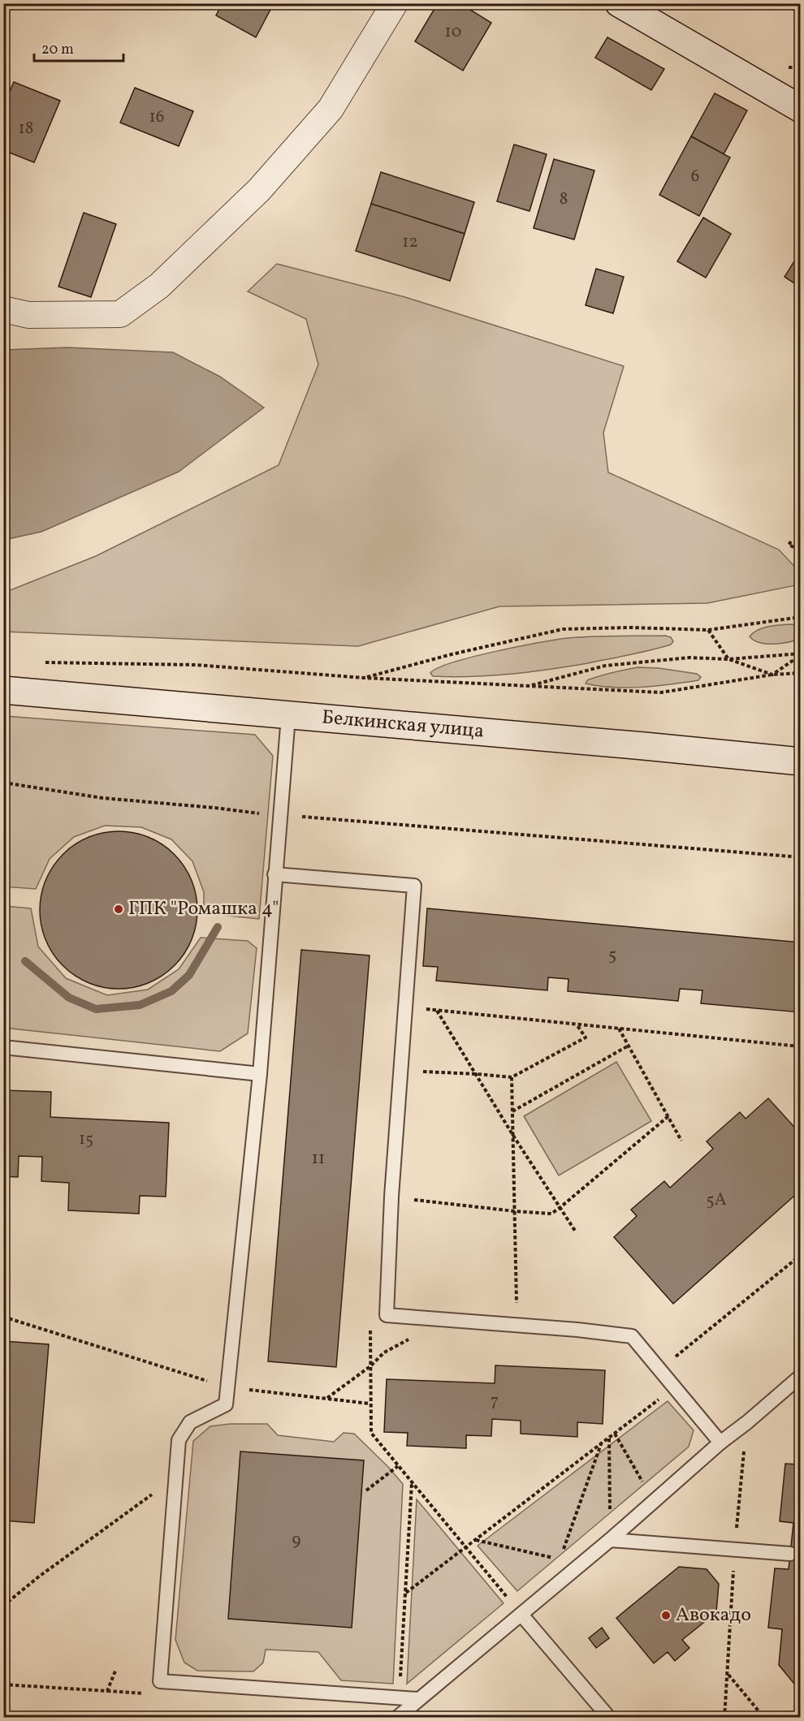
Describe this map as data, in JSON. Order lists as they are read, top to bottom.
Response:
{
  "streets": {
    "street": ["Белкинская улица"]
  },
  "places": ["ГПК \"Ромашка 4\"", "Авокадо"],
  "house_numbers": [
    "10",
    "16",
    "18",
    "6",
    "8",
    "12",
    "5",
    "15",
    "11",
    "5А",
    "7",
    "9"
  ],
  "scale_bar": "20 m"
}
